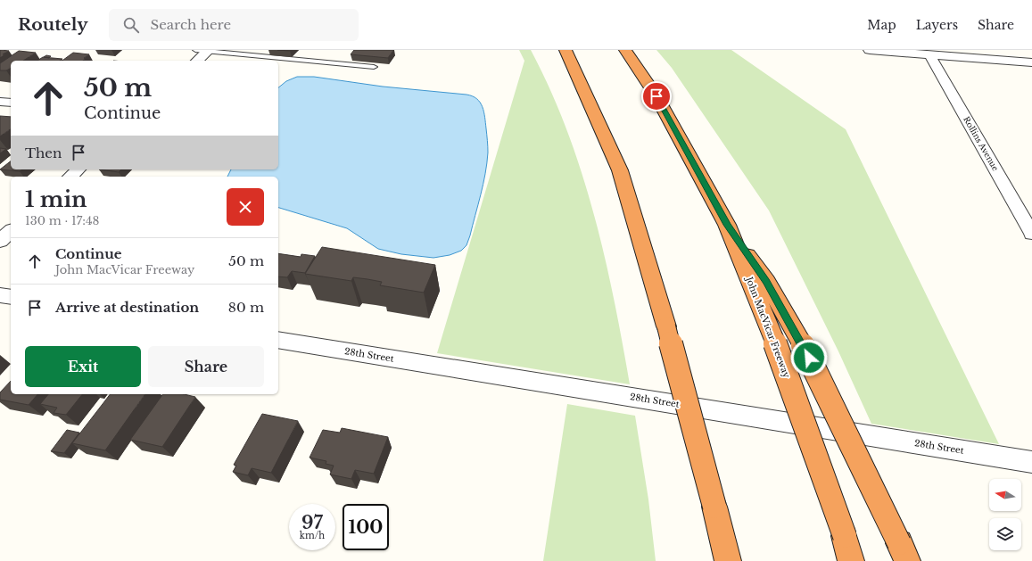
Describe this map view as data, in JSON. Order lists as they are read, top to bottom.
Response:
{
  "streets": {
    "highway": ["John MacVicar Freeway"],
    "street": ["Rollins Avenue", "28th Street"]
  },
  "north": "left",
  "page": {
    "header": "Routely",
    "search": "Search here",
    "nav": ["Map", "Layers", "Share"],
    "turn": ["50 m", "Continue"],
    "then": "Then",
    "heading": ["1 min", "130 m · 17:48"],
    "list": [
      {
        "name": "Continue",
        "note": "John MacVicar Freeway",
        "value": "50 m"
      },
      {
        "name": "Arrive at destination",
        "value": "80 m"
      }
    ],
    "buttons": ["Exit", "Share"],
    "speed": "97 km/h",
    "limit": "100"
  }
}
